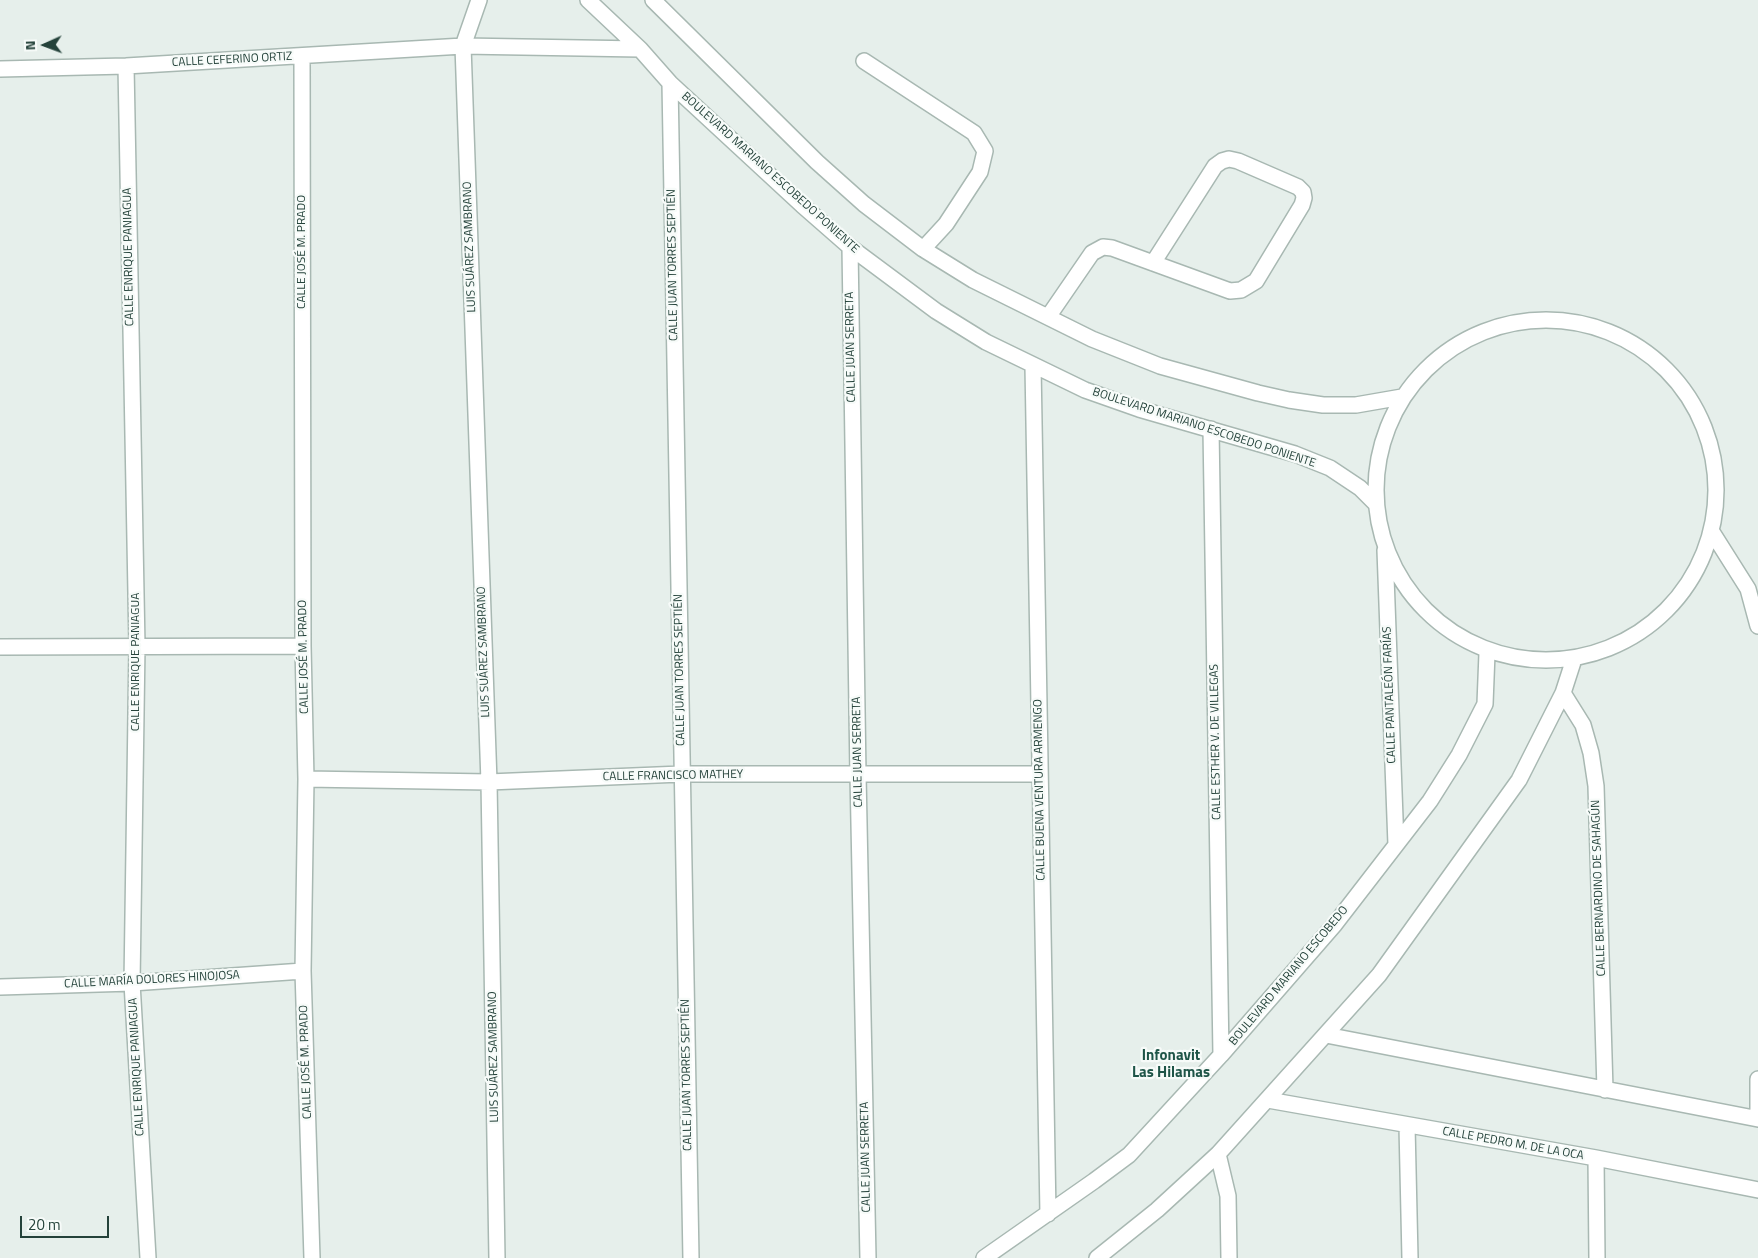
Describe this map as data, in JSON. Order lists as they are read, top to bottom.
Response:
{
  "streets": {
    "street": [
      "CALLE CEFERINO ORTIZ",
      "BOULEVARD MARIANO ESCOBEDO PONIENTE",
      "LUIS SUÁREZ SAMBRANO",
      "CALLE JOSÉ M. PRADO",
      "CALLE ENRIQUE PANIAGUA",
      "CALLE JUAN TORRES SEPTIÉN",
      "CALLE JUAN SERRETA",
      "CALLE PANTALEÓN FARÍAS",
      "CALLE ESTHER V. DE VILLEGAS",
      "CALLE FRANCISCO MATHEY",
      "CALLE BUENA VENTURA ARMENGO",
      "CALLE BERNARDINO DE SAHAGÚN",
      "BOULEVARD MARIANO ESCOBEDO",
      "CALLE MARÍA DOLORES HINOJOSA",
      "CALLE PEDRO M. DE LA OCA"
    ]
  },
  "crossings": [
    ["CALLE CEFERINO ORTIZ", "BOULEVARD MARIANO ESCOBEDO PONIENTE"],
    ["CALLE CEFERINO ORTIZ", "LUIS SUÁREZ SAMBRANO"],
    ["CALLE CEFERINO ORTIZ", "CALLE JOSÉ M. PRADO"],
    ["CALLE CEFERINO ORTIZ", "CALLE ENRIQUE PANIAGUA"],
    ["BOULEVARD MARIANO ESCOBEDO PONIENTE", "CALLE JUAN TORRES SEPTIÉN"],
    ["BOULEVARD MARIANO ESCOBEDO PONIENTE", "CALLE JUAN SERRETA"],
    ["BOULEVARD MARIANO ESCOBEDO PONIENTE", "CALLE ESTHER V. DE VILLEGAS"],
    ["BOULEVARD MARIANO ESCOBEDO PONIENTE", "CALLE BUENA VENTURA ARMENGO"],
    ["LUIS SUÁREZ SAMBRANO", "CALLE FRANCISCO MATHEY"],
    ["CALLE JOSÉ M. PRADO", "CALLE FRANCISCO MATHEY"],
    ["CALLE JOSÉ M. PRADO", "CALLE MARÍA DOLORES HINOJOSA"],
    ["CALLE ENRIQUE PANIAGUA", "CALLE MARÍA DOLORES HINOJOSA"],
    ["CALLE JUAN TORRES SEPTIÉN", "CALLE FRANCISCO MATHEY"],
    ["CALLE JUAN SERRETA", "CALLE FRANCISCO MATHEY"],
    ["CALLE PANTALEÓN FARÍAS", "BOULEVARD MARIANO ESCOBEDO"],
    ["CALLE ESTHER V. DE VILLEGAS", "BOULEVARD MARIANO ESCOBEDO"],
    ["CALLE FRANCISCO MATHEY", "CALLE BUENA VENTURA ARMENGO"],
    ["CALLE BUENA VENTURA ARMENGO", "BOULEVARD MARIANO ESCOBEDO"]
  ],
  "districts": ["Infonavit Las Hilamas"],
  "scale_bar": "20 m",
  "north": "left"
}
